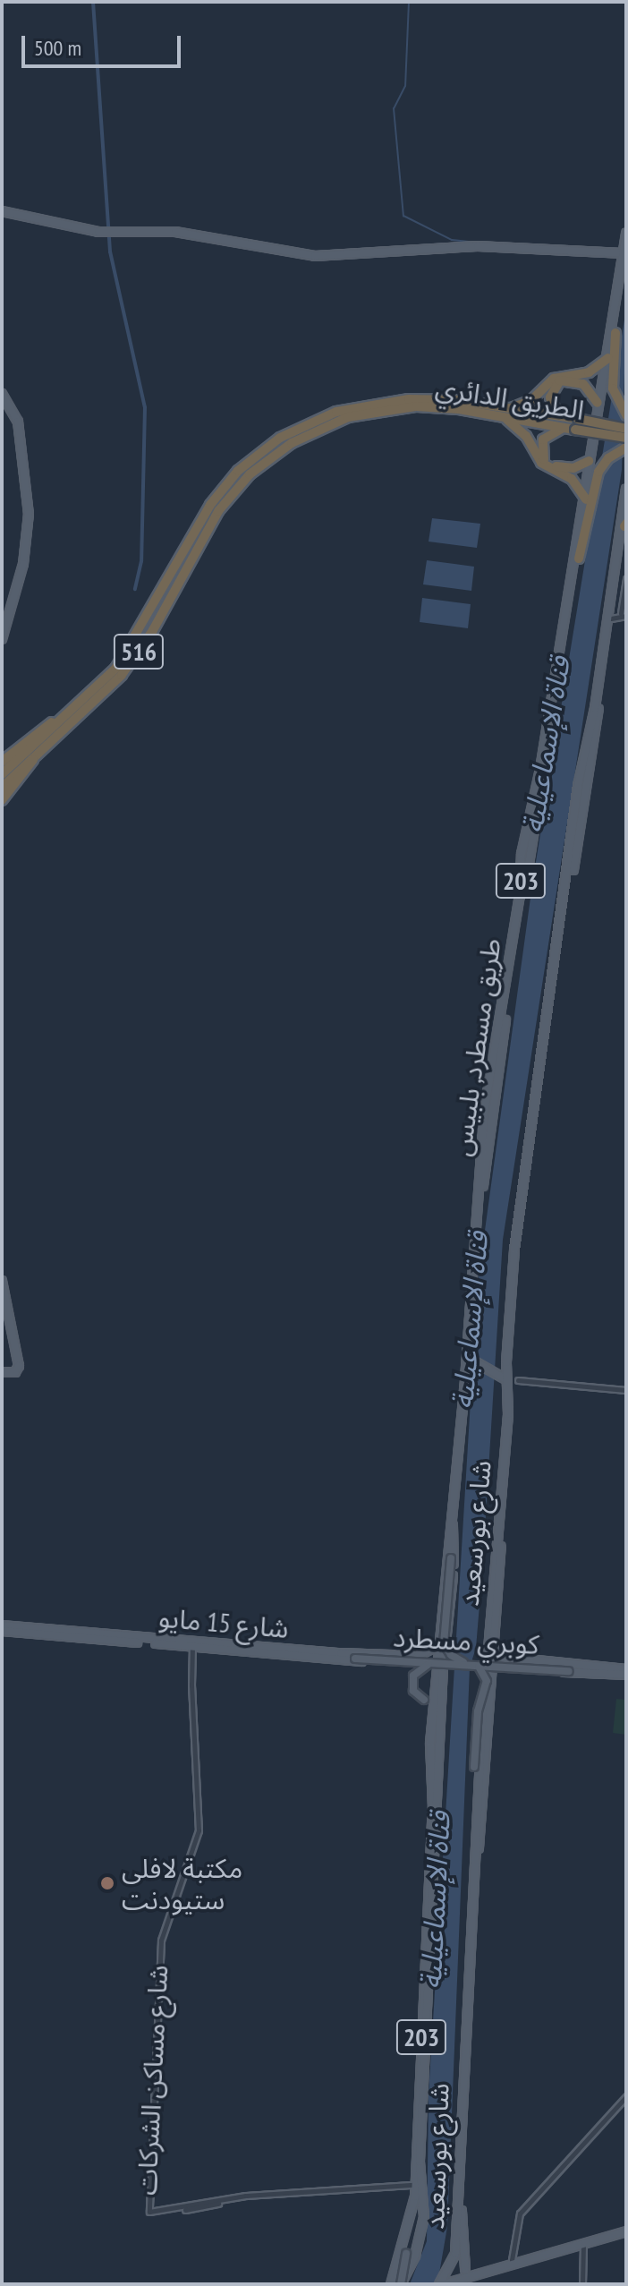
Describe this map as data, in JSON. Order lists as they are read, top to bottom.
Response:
{
  "streets": {
    "highway": ["الطريق الدائري", "516"],
    "main road": [
      "203",
      "طريق مسطرد, بلبيس",
      "شارع بورسعيد",
      "شارع 15 مايو",
      "كوبري مسطرد"
    ],
    "street": ["شارع مساكن الشركات"]
  },
  "crossings": [
    ["203", "طريق مسطرد, بلبيس"],
    ["203", "شارع 15 مايو"],
    ["203", "كوبري مسطرد"],
    ["203", "شارع مساكن الشركات"],
    ["شارع 15 مايو", "كوبري مسطرد"],
    ["شارع 15 مايو", "شارع مساكن الشركات"]
  ],
  "water": ["قناة الإسماعيلية"],
  "places": ["مكتبة لافلى ستيودنت"],
  "scale_bar": "500 m"
}
